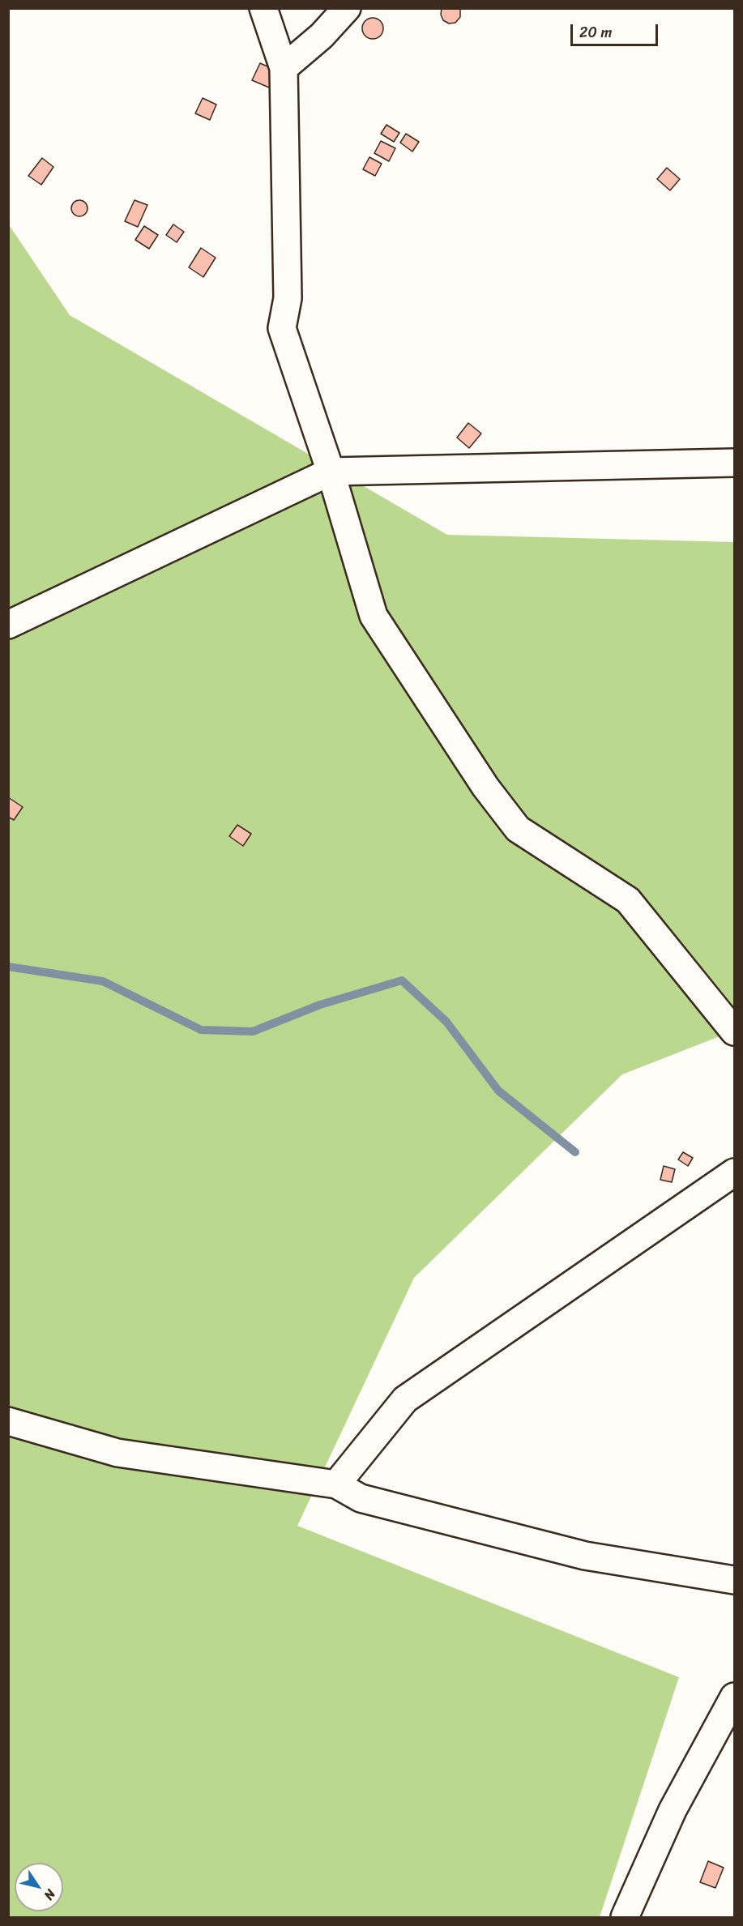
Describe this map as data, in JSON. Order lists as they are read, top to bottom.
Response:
{
  "scale_bar": "20 m",
  "north": "bottom right"
}
